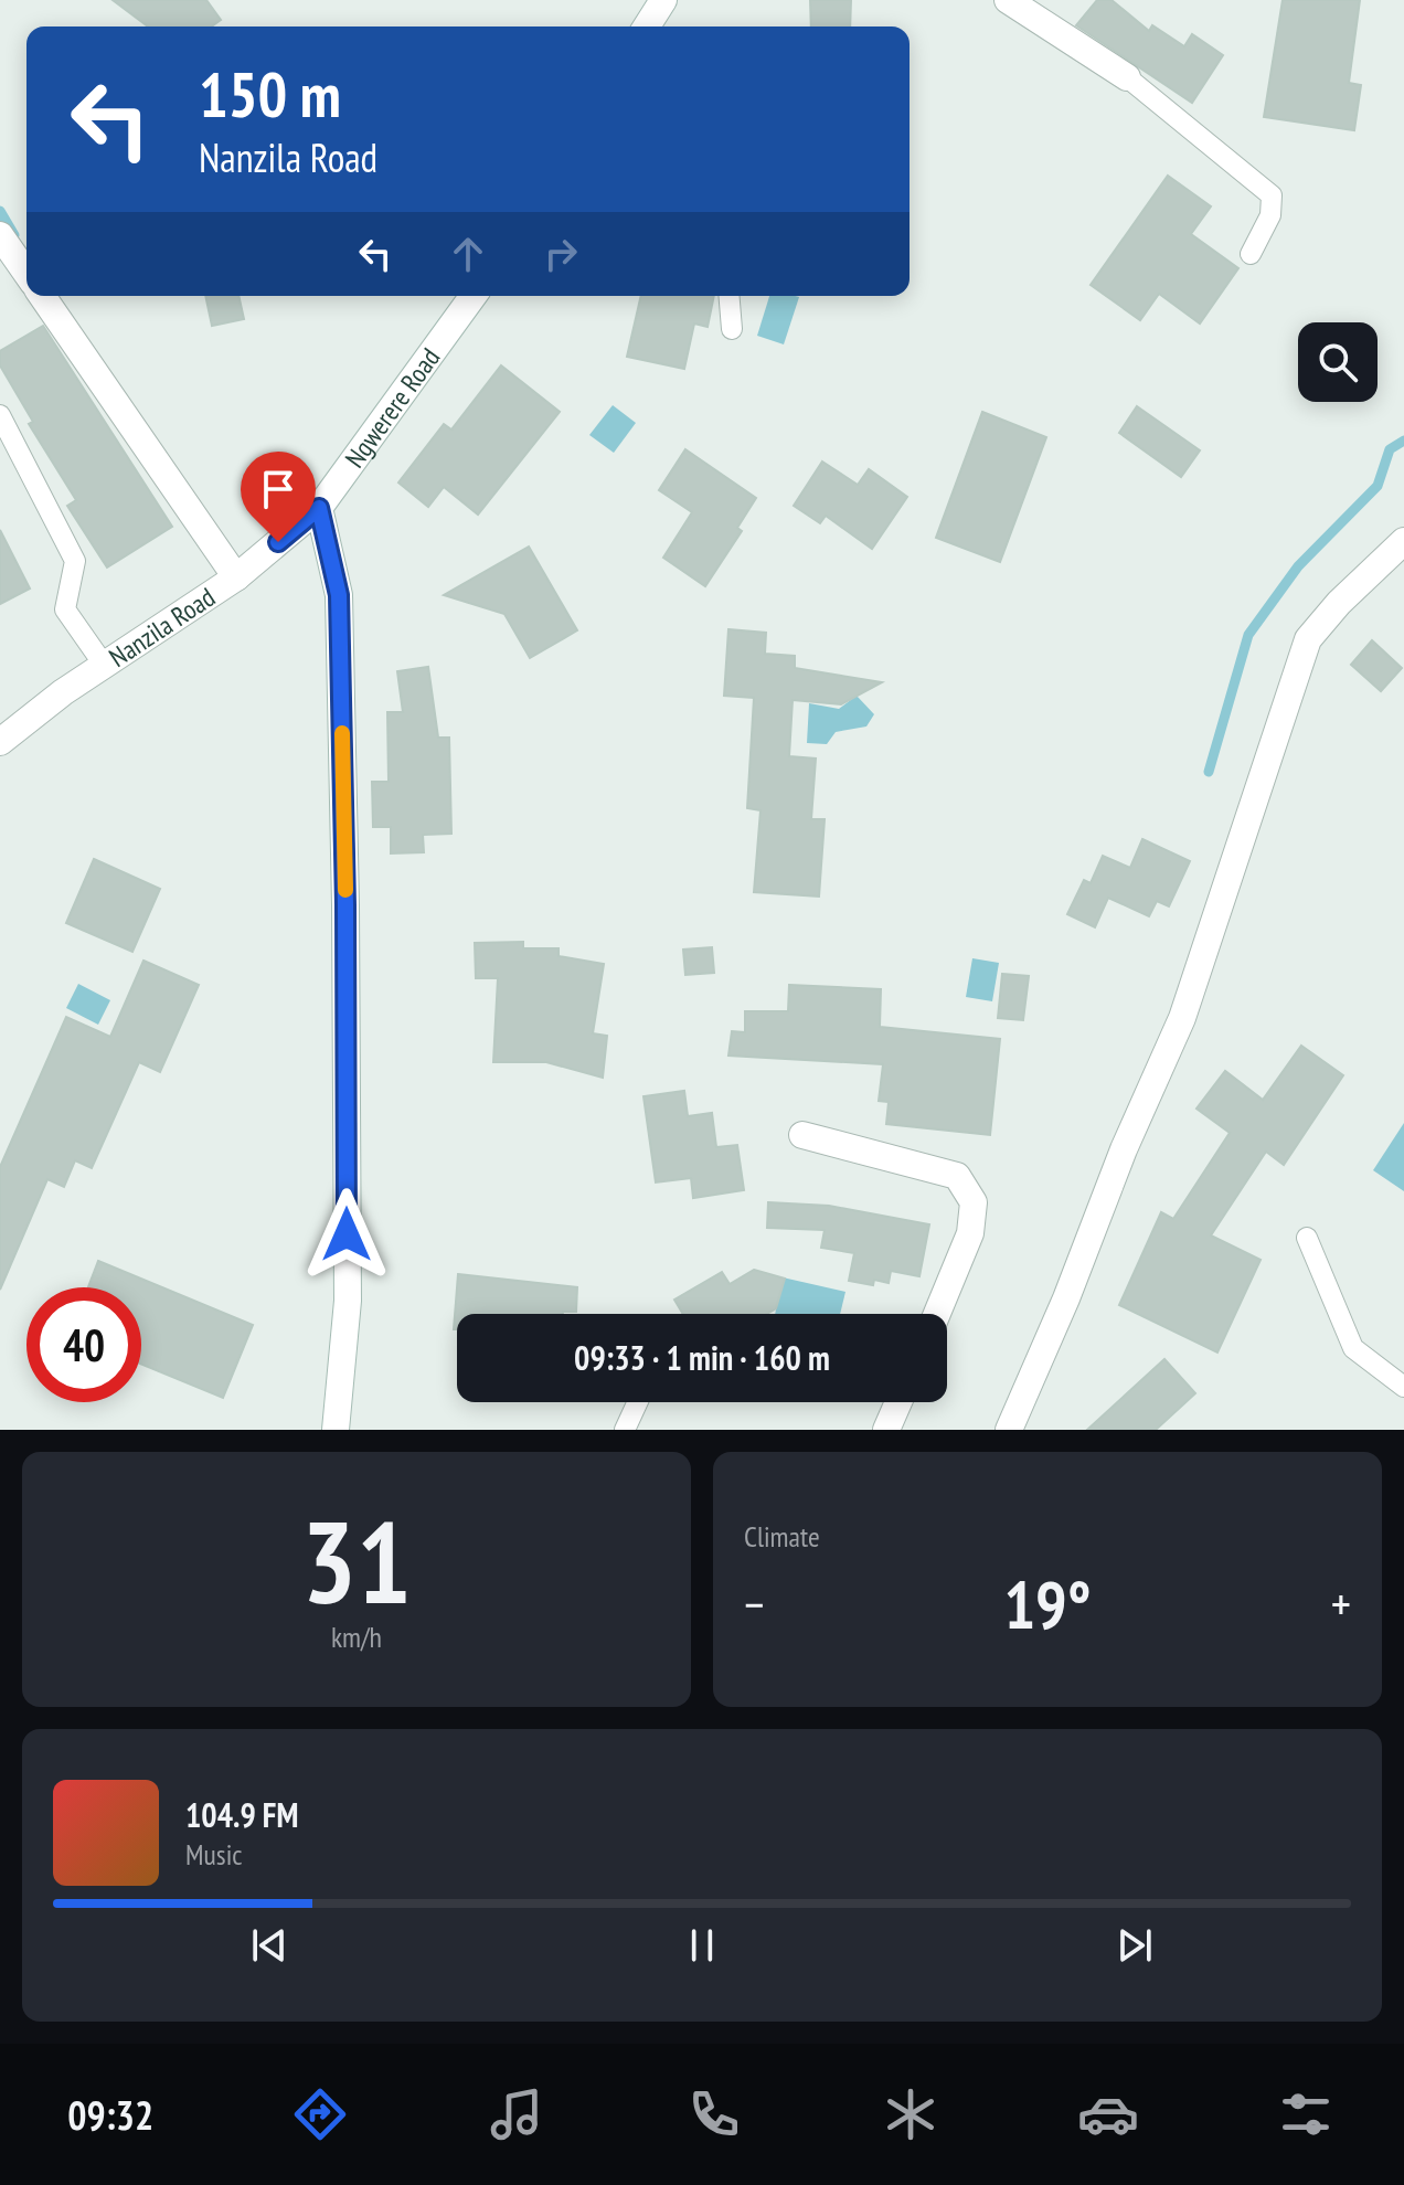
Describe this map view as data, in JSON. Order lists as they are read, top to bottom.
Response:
{
  "streets": {
    "street": ["Ngwerere Road", "Nanzila Road"]
  },
  "crossings": [
    ["Ngwerere Road", "Nanzila Road"]
  ],
  "page": {
    "turn": ["150 m", "Nanzila Road"],
    "limit": "40",
    "trip": "09:33 · 1 min · 160 m",
    "tile": [
      ["31", "km/h"],
      "Climate"
    ],
    "heat": ["−", "19°", "+"],
    "song": ["104.9 FM", "Music"],
    "tabs": "09:32"
  }
}
